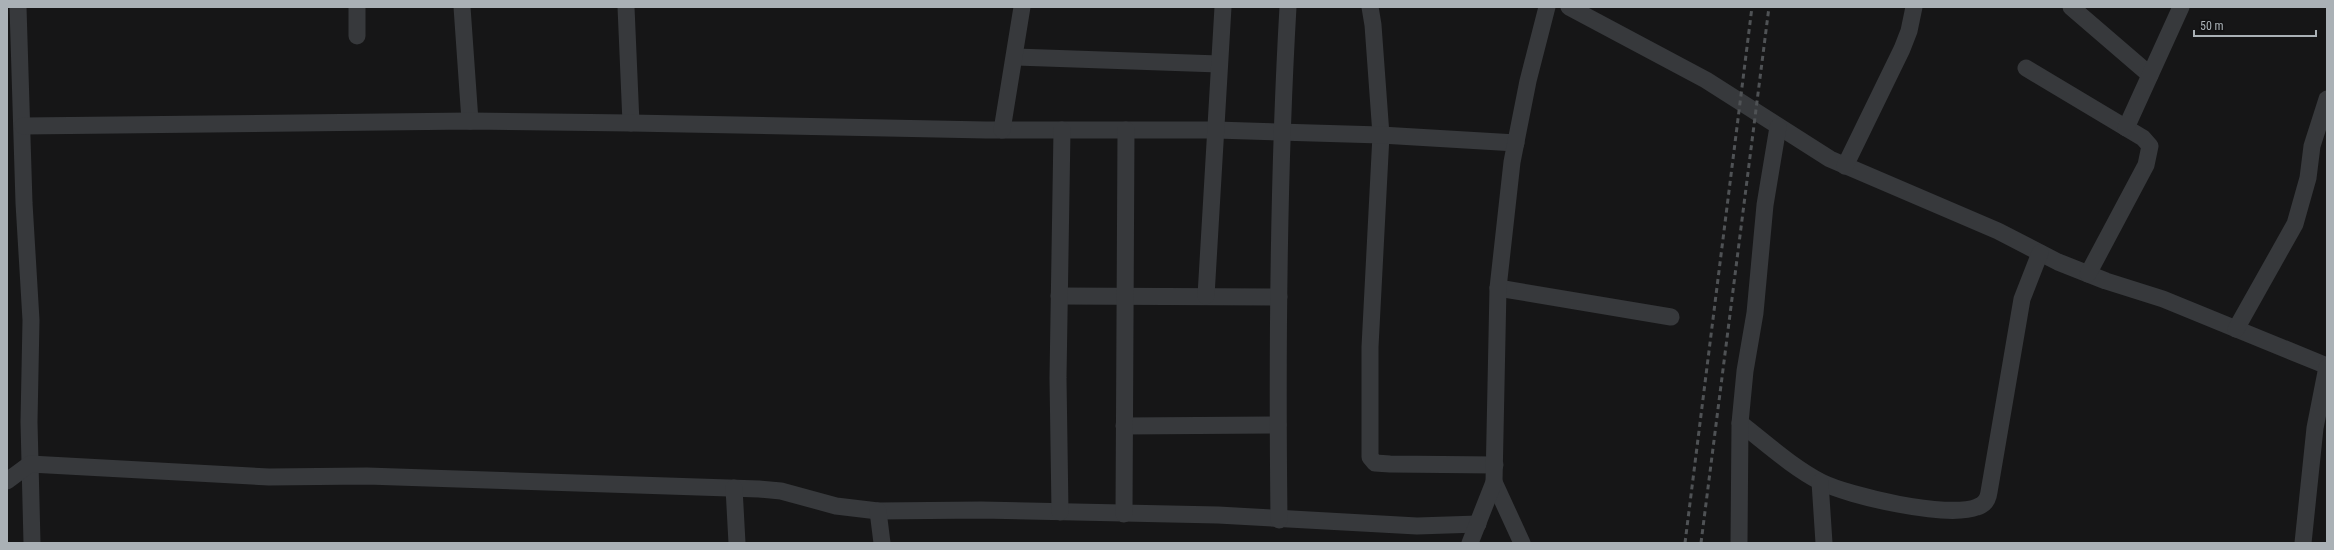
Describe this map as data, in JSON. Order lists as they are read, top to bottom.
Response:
{
  "scale_bar": "50 m"
}
